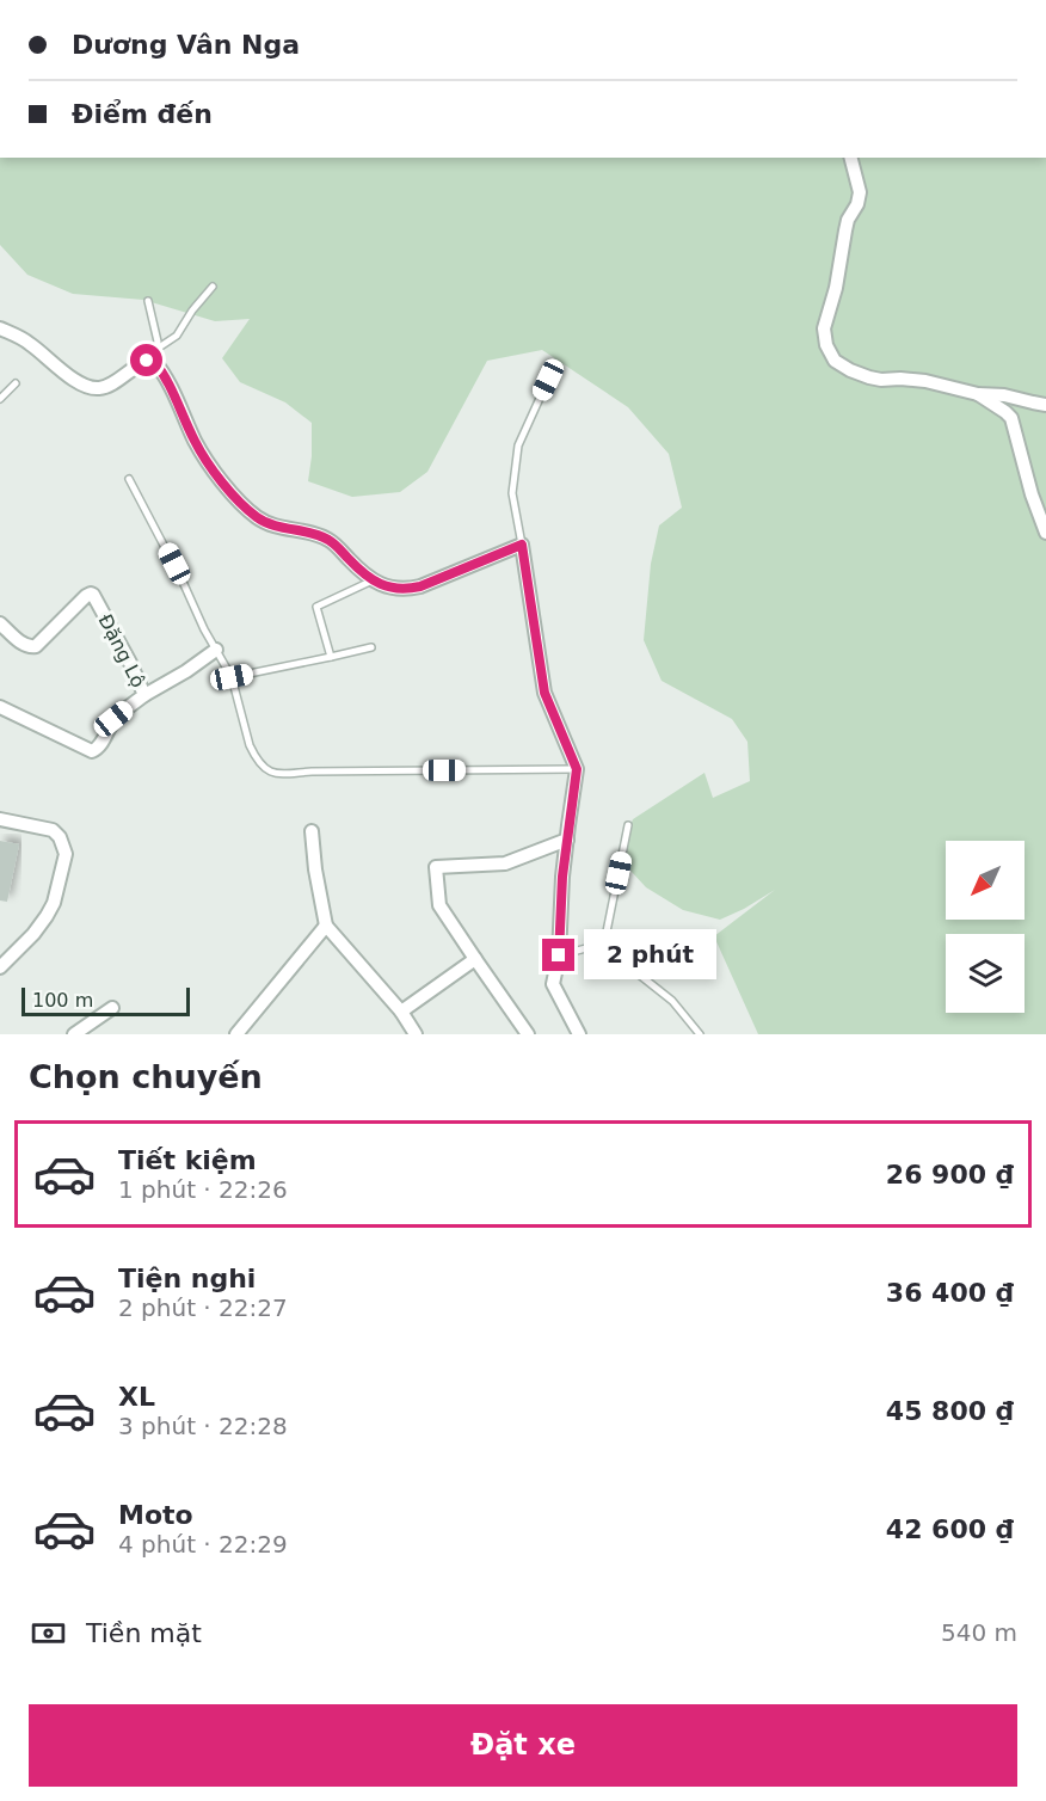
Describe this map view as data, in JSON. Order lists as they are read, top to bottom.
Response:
{
  "streets": {
    "street": ["Đặng Lộ"]
  },
  "scale_bar": "100 m",
  "north": "bottom left",
  "page": {
    "banner": ["Dương Vân Nga", "Điểm đến"],
    "bubble": "2 phút",
    "scale": "100 m",
    "heading": "Chọn chuyến",
    "list": [
      {
        "name": "Tiết kiệm",
        "note": "1 phút · 22:26",
        "value": "26 900 ₫"
      },
      {
        "name": "Tiện nghi",
        "note": "2 phút · 22:27",
        "value": "36 400 ₫"
      },
      {
        "name": "XL",
        "note": "3 phút · 22:28",
        "value": "45 800 ₫"
      },
      {
        "name": "Moto",
        "note": "4 phút · 22:29",
        "value": "42 600 ₫"
      }
    ],
    "pay": ["Tiền mặt", "540 m"],
    "buttons": "Đặt xe"
  }
}
